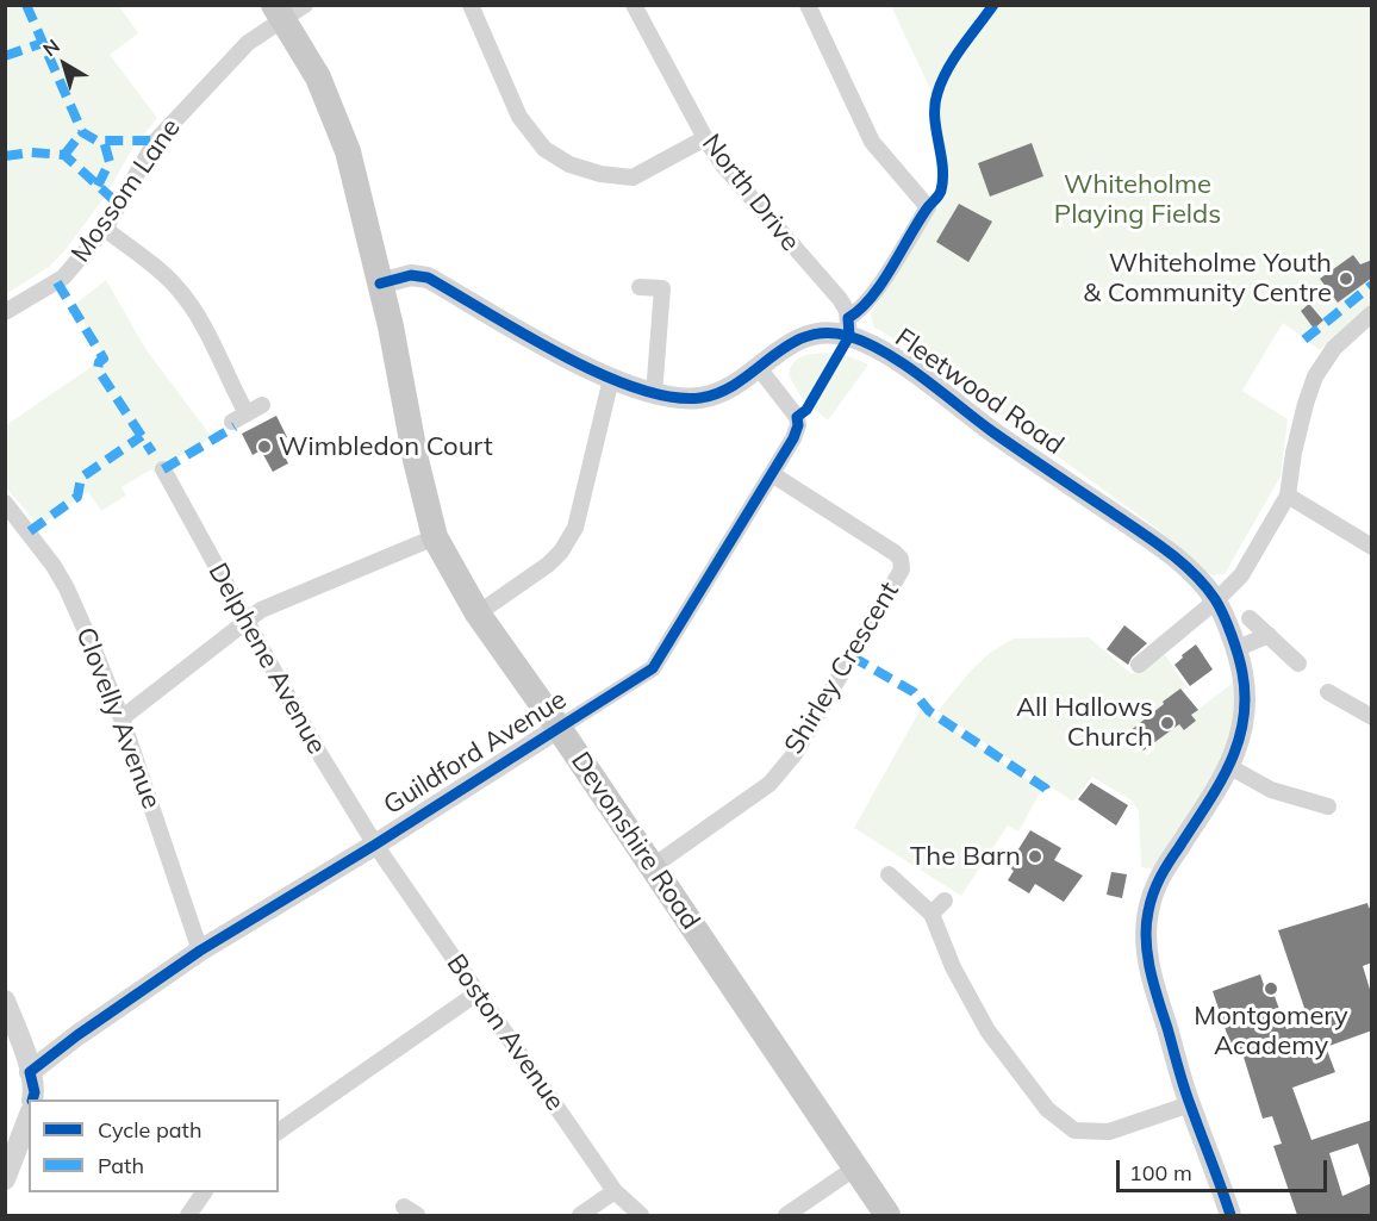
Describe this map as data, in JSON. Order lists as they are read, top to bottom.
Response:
{
  "streets": {
    "main road": ["Devonshire Road"],
    "street": [
      "Mossom Lane",
      "North Drive",
      "Fleetwood Road",
      "Delphene Avenue",
      "Shirley Crescent",
      "Clovelly Avenue",
      "Guildford Avenue",
      "Boston Avenue"
    ]
  },
  "crossings": [
    ["North Drive", "Fleetwood Road"],
    ["Fleetwood Road", "Guildford Avenue"],
    ["Fleetwood Road", "Devonshire Road"],
    ["Delphene Avenue", "Guildford Avenue"],
    ["Delphene Avenue", "Boston Avenue"],
    ["Shirley Crescent", "Guildford Avenue"],
    ["Shirley Crescent", "Devonshire Road"],
    ["Clovelly Avenue", "Guildford Avenue"],
    ["Guildford Avenue", "Devonshire Road"],
    ["Guildford Avenue", "Boston Avenue"]
  ],
  "parks": ["Whiteholme Playing Fields"],
  "places": [
    "Whiteholme Youth & Community Centre",
    "Wimbledon Court",
    "All Hallows Church",
    "The Barn",
    "Montgomery Academy"
  ],
  "legend": ["Cycle path", "Path"],
  "scale_bar": "100 m",
  "north": "top left"
}
